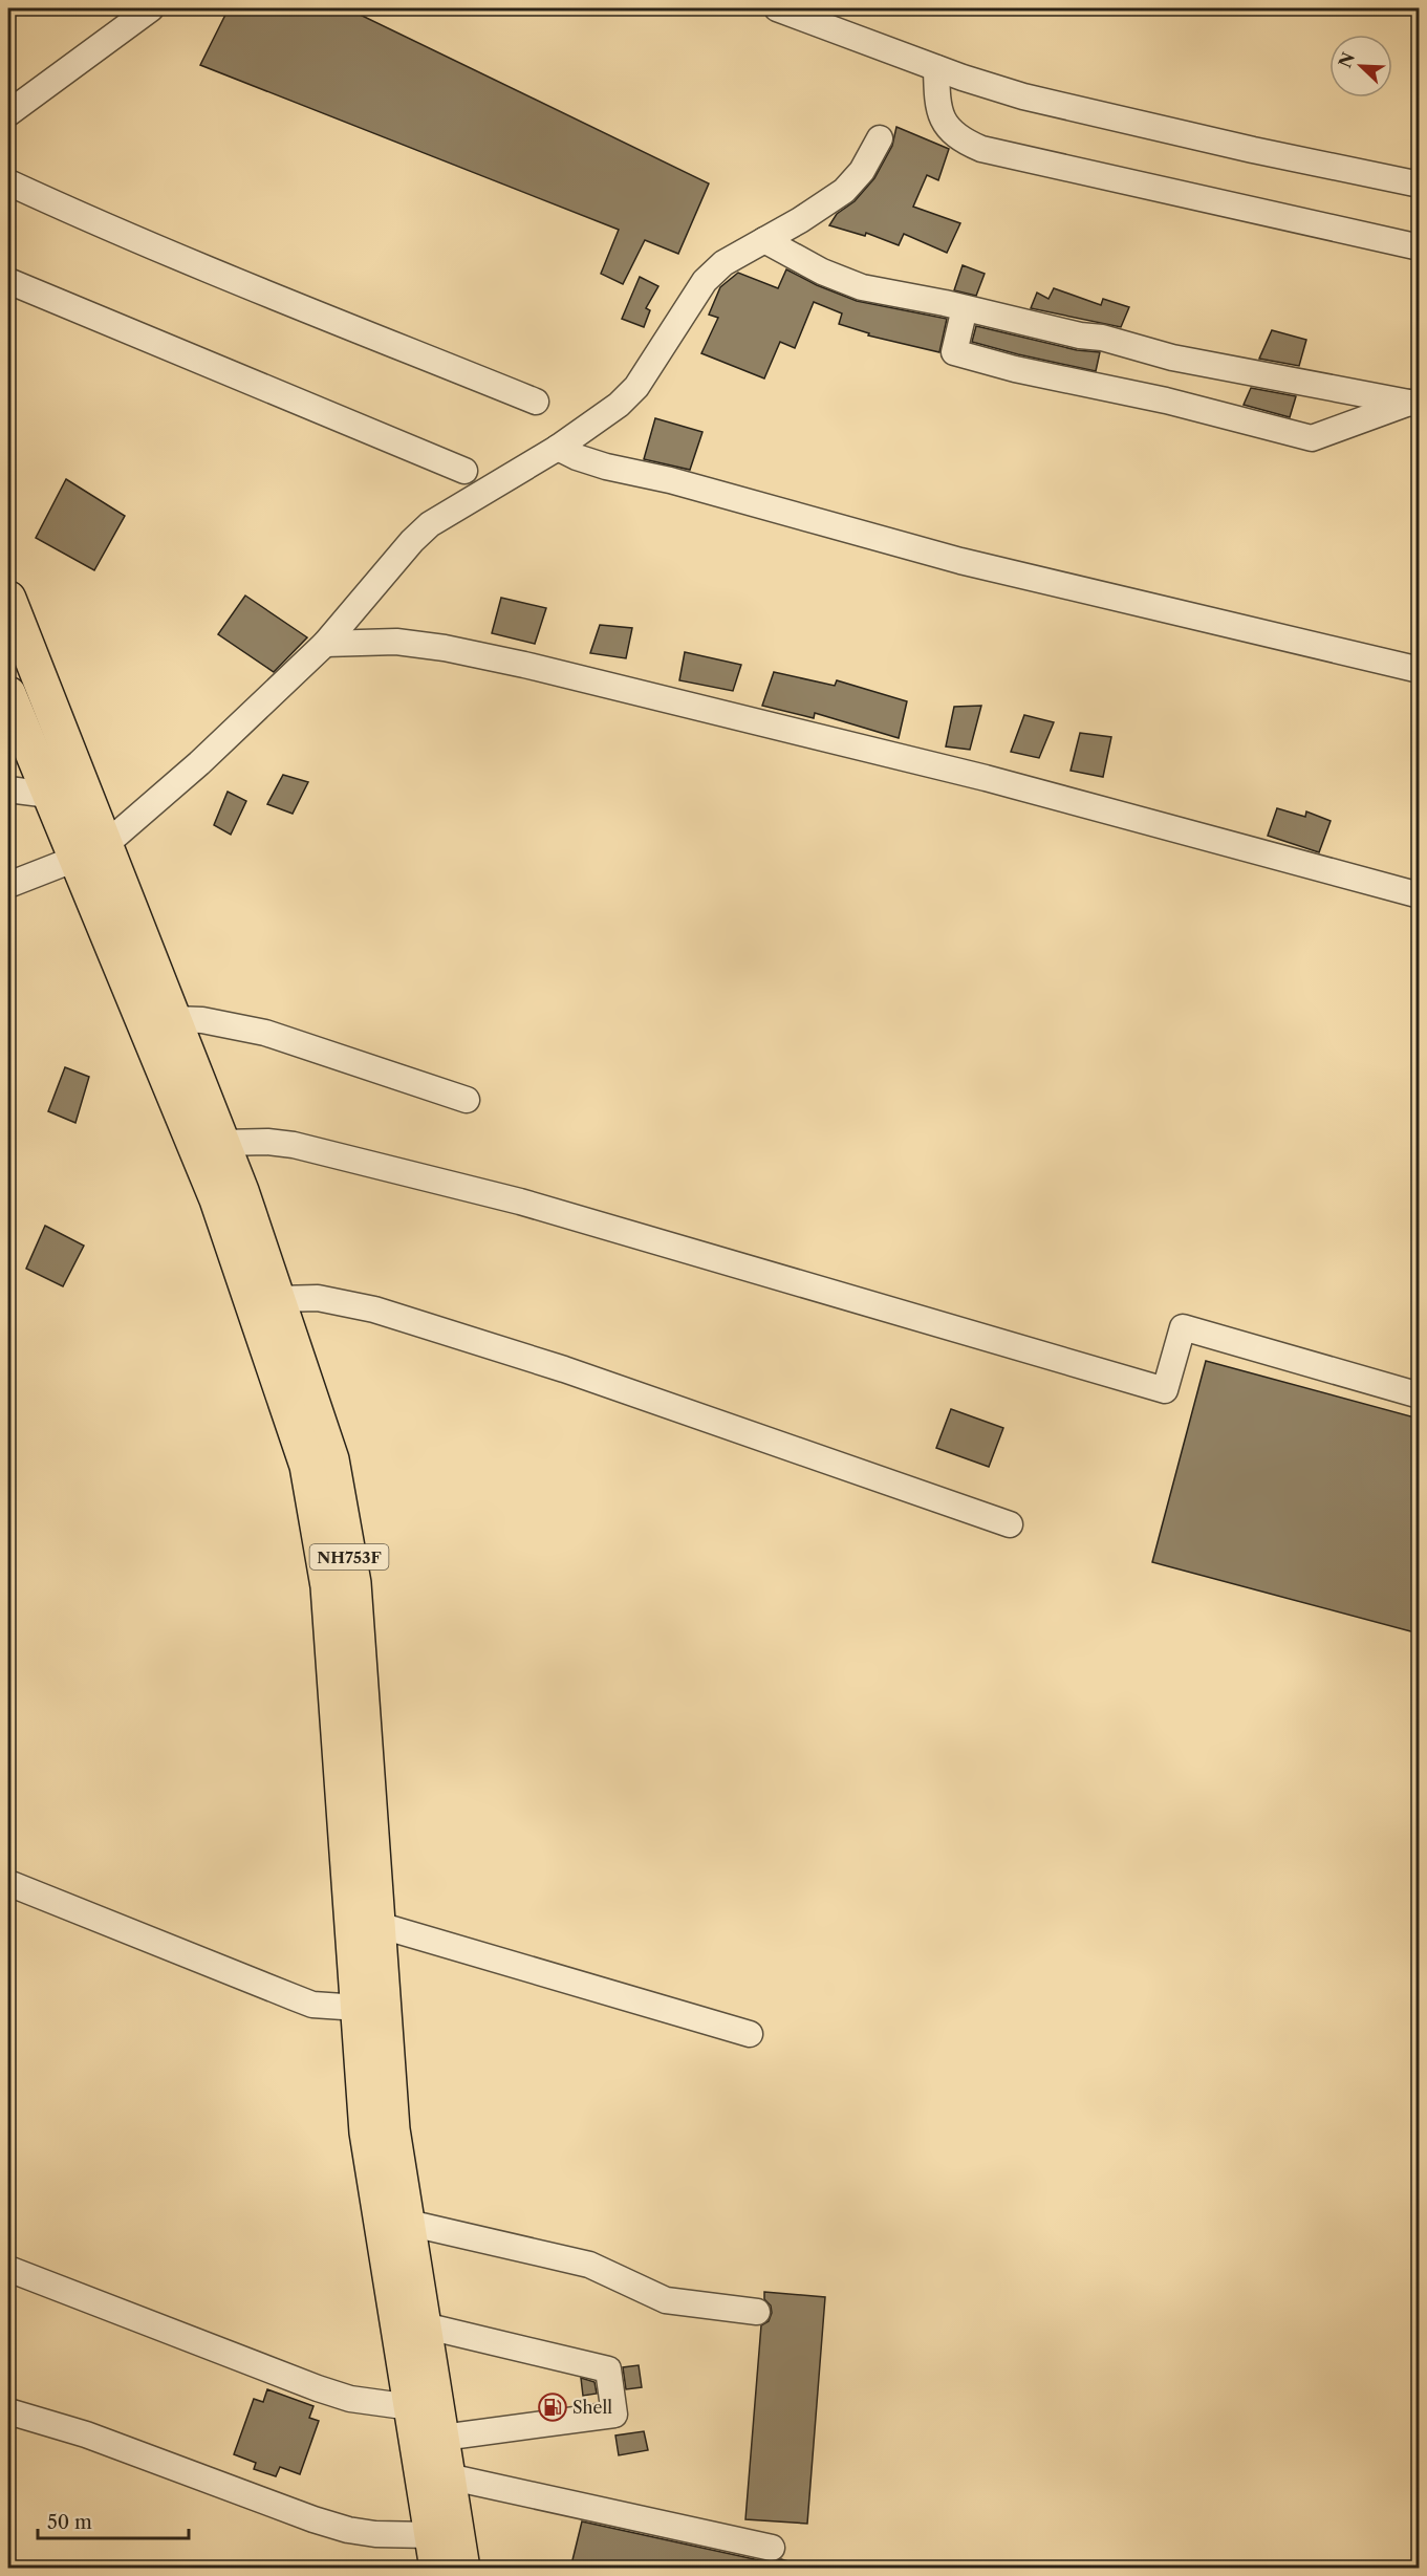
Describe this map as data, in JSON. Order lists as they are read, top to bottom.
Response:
{
  "streets": {
    "highway": ["NH753F"]
  },
  "places": {
    "fuel station": ["Shell"]
  },
  "scale_bar": "50 m",
  "north": "top left"
}
